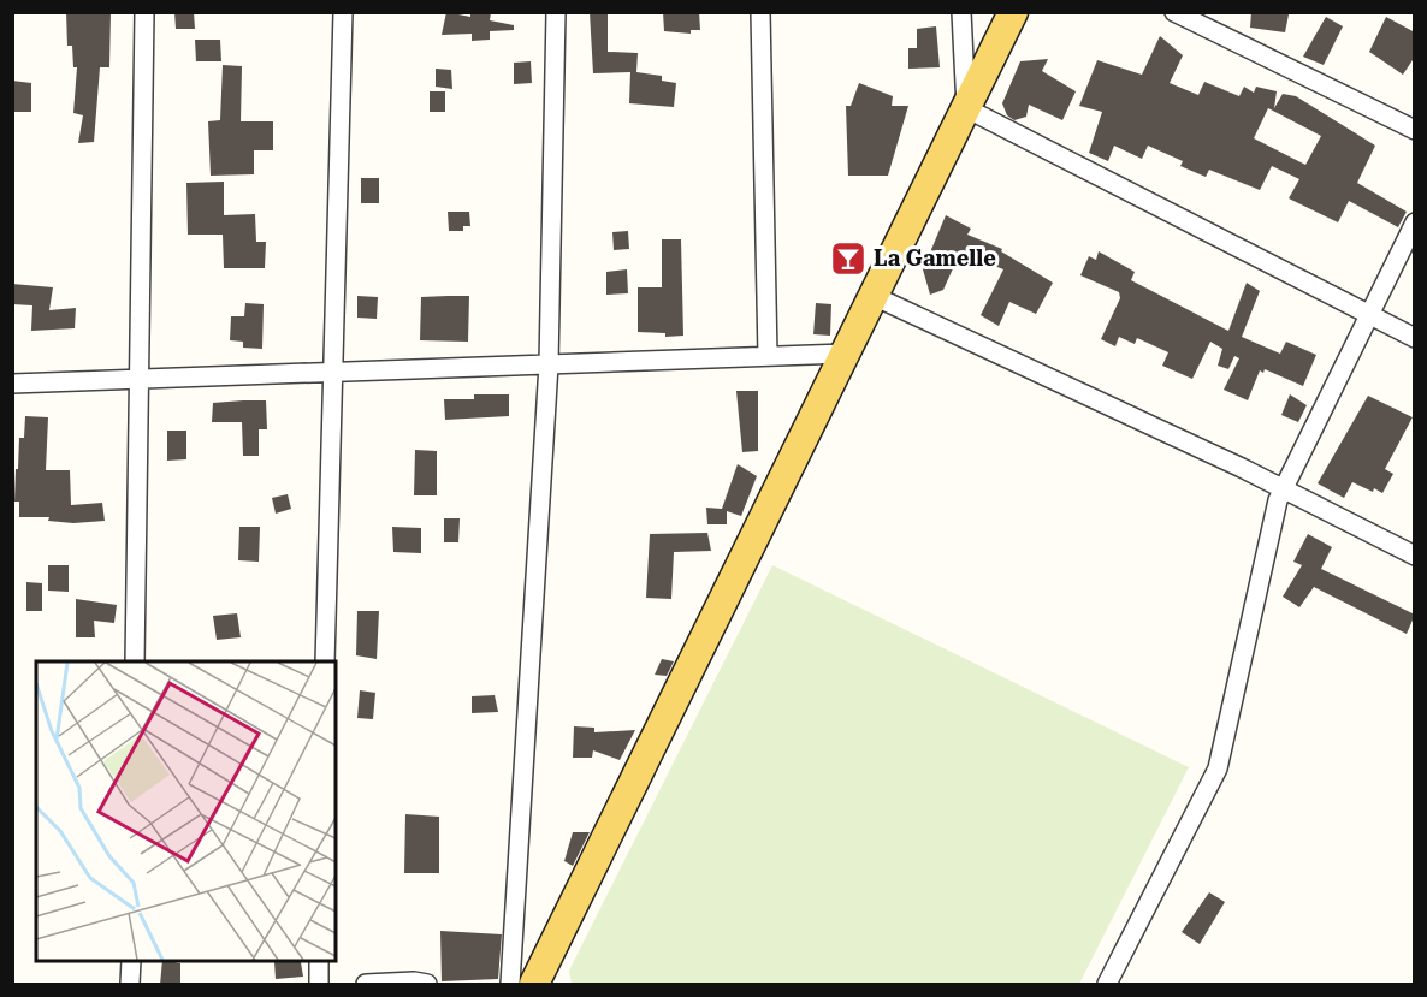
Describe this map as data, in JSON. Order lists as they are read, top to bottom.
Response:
{
  "places": {
    "bar": ["La Gamelle"]
  }
}
